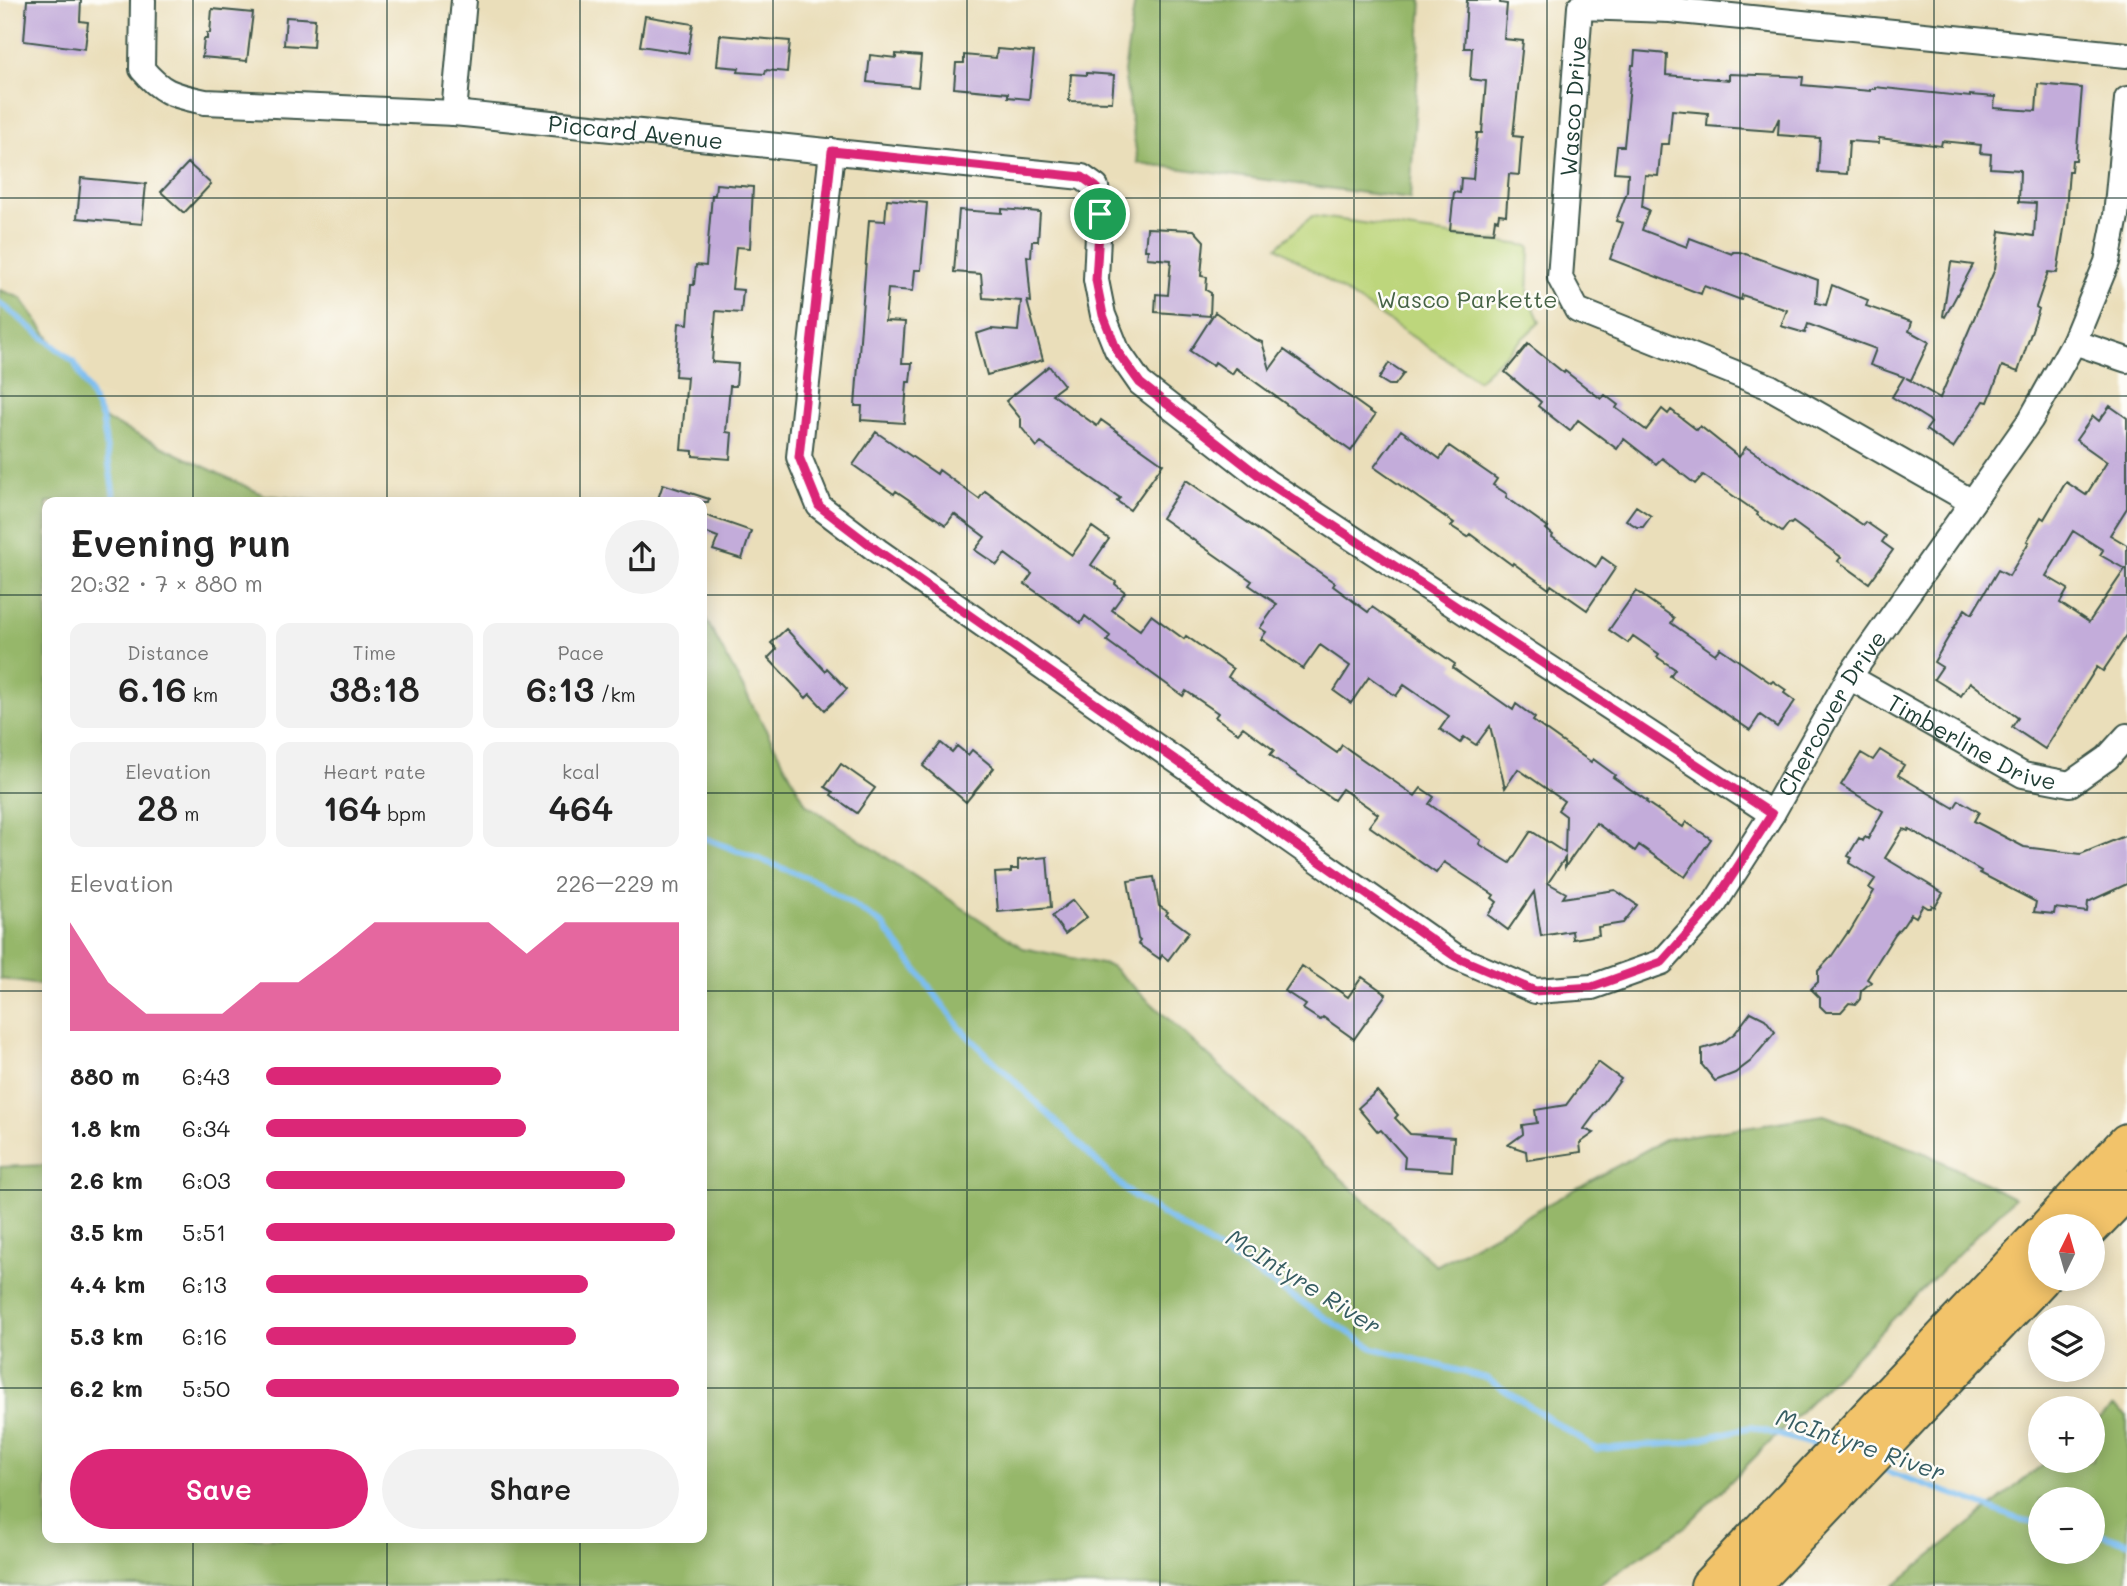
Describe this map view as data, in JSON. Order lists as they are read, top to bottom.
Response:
{
  "streets": {
    "street": [
      "Wasco Drive",
      "Piccard Avenue",
      "Chercover Drive",
      "Timberline Drive"
    ]
  },
  "crossings": [
    ["Wasco Drive", "Chercover Drive"],
    ["Piccard Avenue", "Chercover Drive"],
    ["Chercover Drive", "Timberline Drive"]
  ],
  "water": ["McIntyre River"],
  "parks": ["Wasco Parkette"],
  "north": "top",
  "page": {
    "heading": ["Evening run", "20:32 · 7 × 880 m"],
    "stats": [
      ["Distance", "6.16 km"],
      ["Time", "38:18"],
      ["Pace", "6:13 /km"],
      ["Elevation", "28 m"],
      ["Heart rate", "164 bpm"],
      ["kcal", "464"]
    ],
    "chart": ["Elevation", "226–229 m"],
    "list": [
      {
        "name": "880 m",
        "note": "6:43"
      },
      {
        "name": "1.8 km",
        "note": "6:34"
      },
      {
        "name": "2.6 km",
        "note": "6:03"
      },
      {
        "name": "3.5 km",
        "note": "5:51"
      },
      {
        "name": "4.4 km",
        "note": "6:13"
      },
      {
        "name": "5.3 km",
        "note": "6:16"
      },
      {
        "name": "6.2 km",
        "note": "5:50"
      }
    ],
    "map_buttons": ["+", "−"],
    "buttons": ["Save", "Share"]
  }
}
